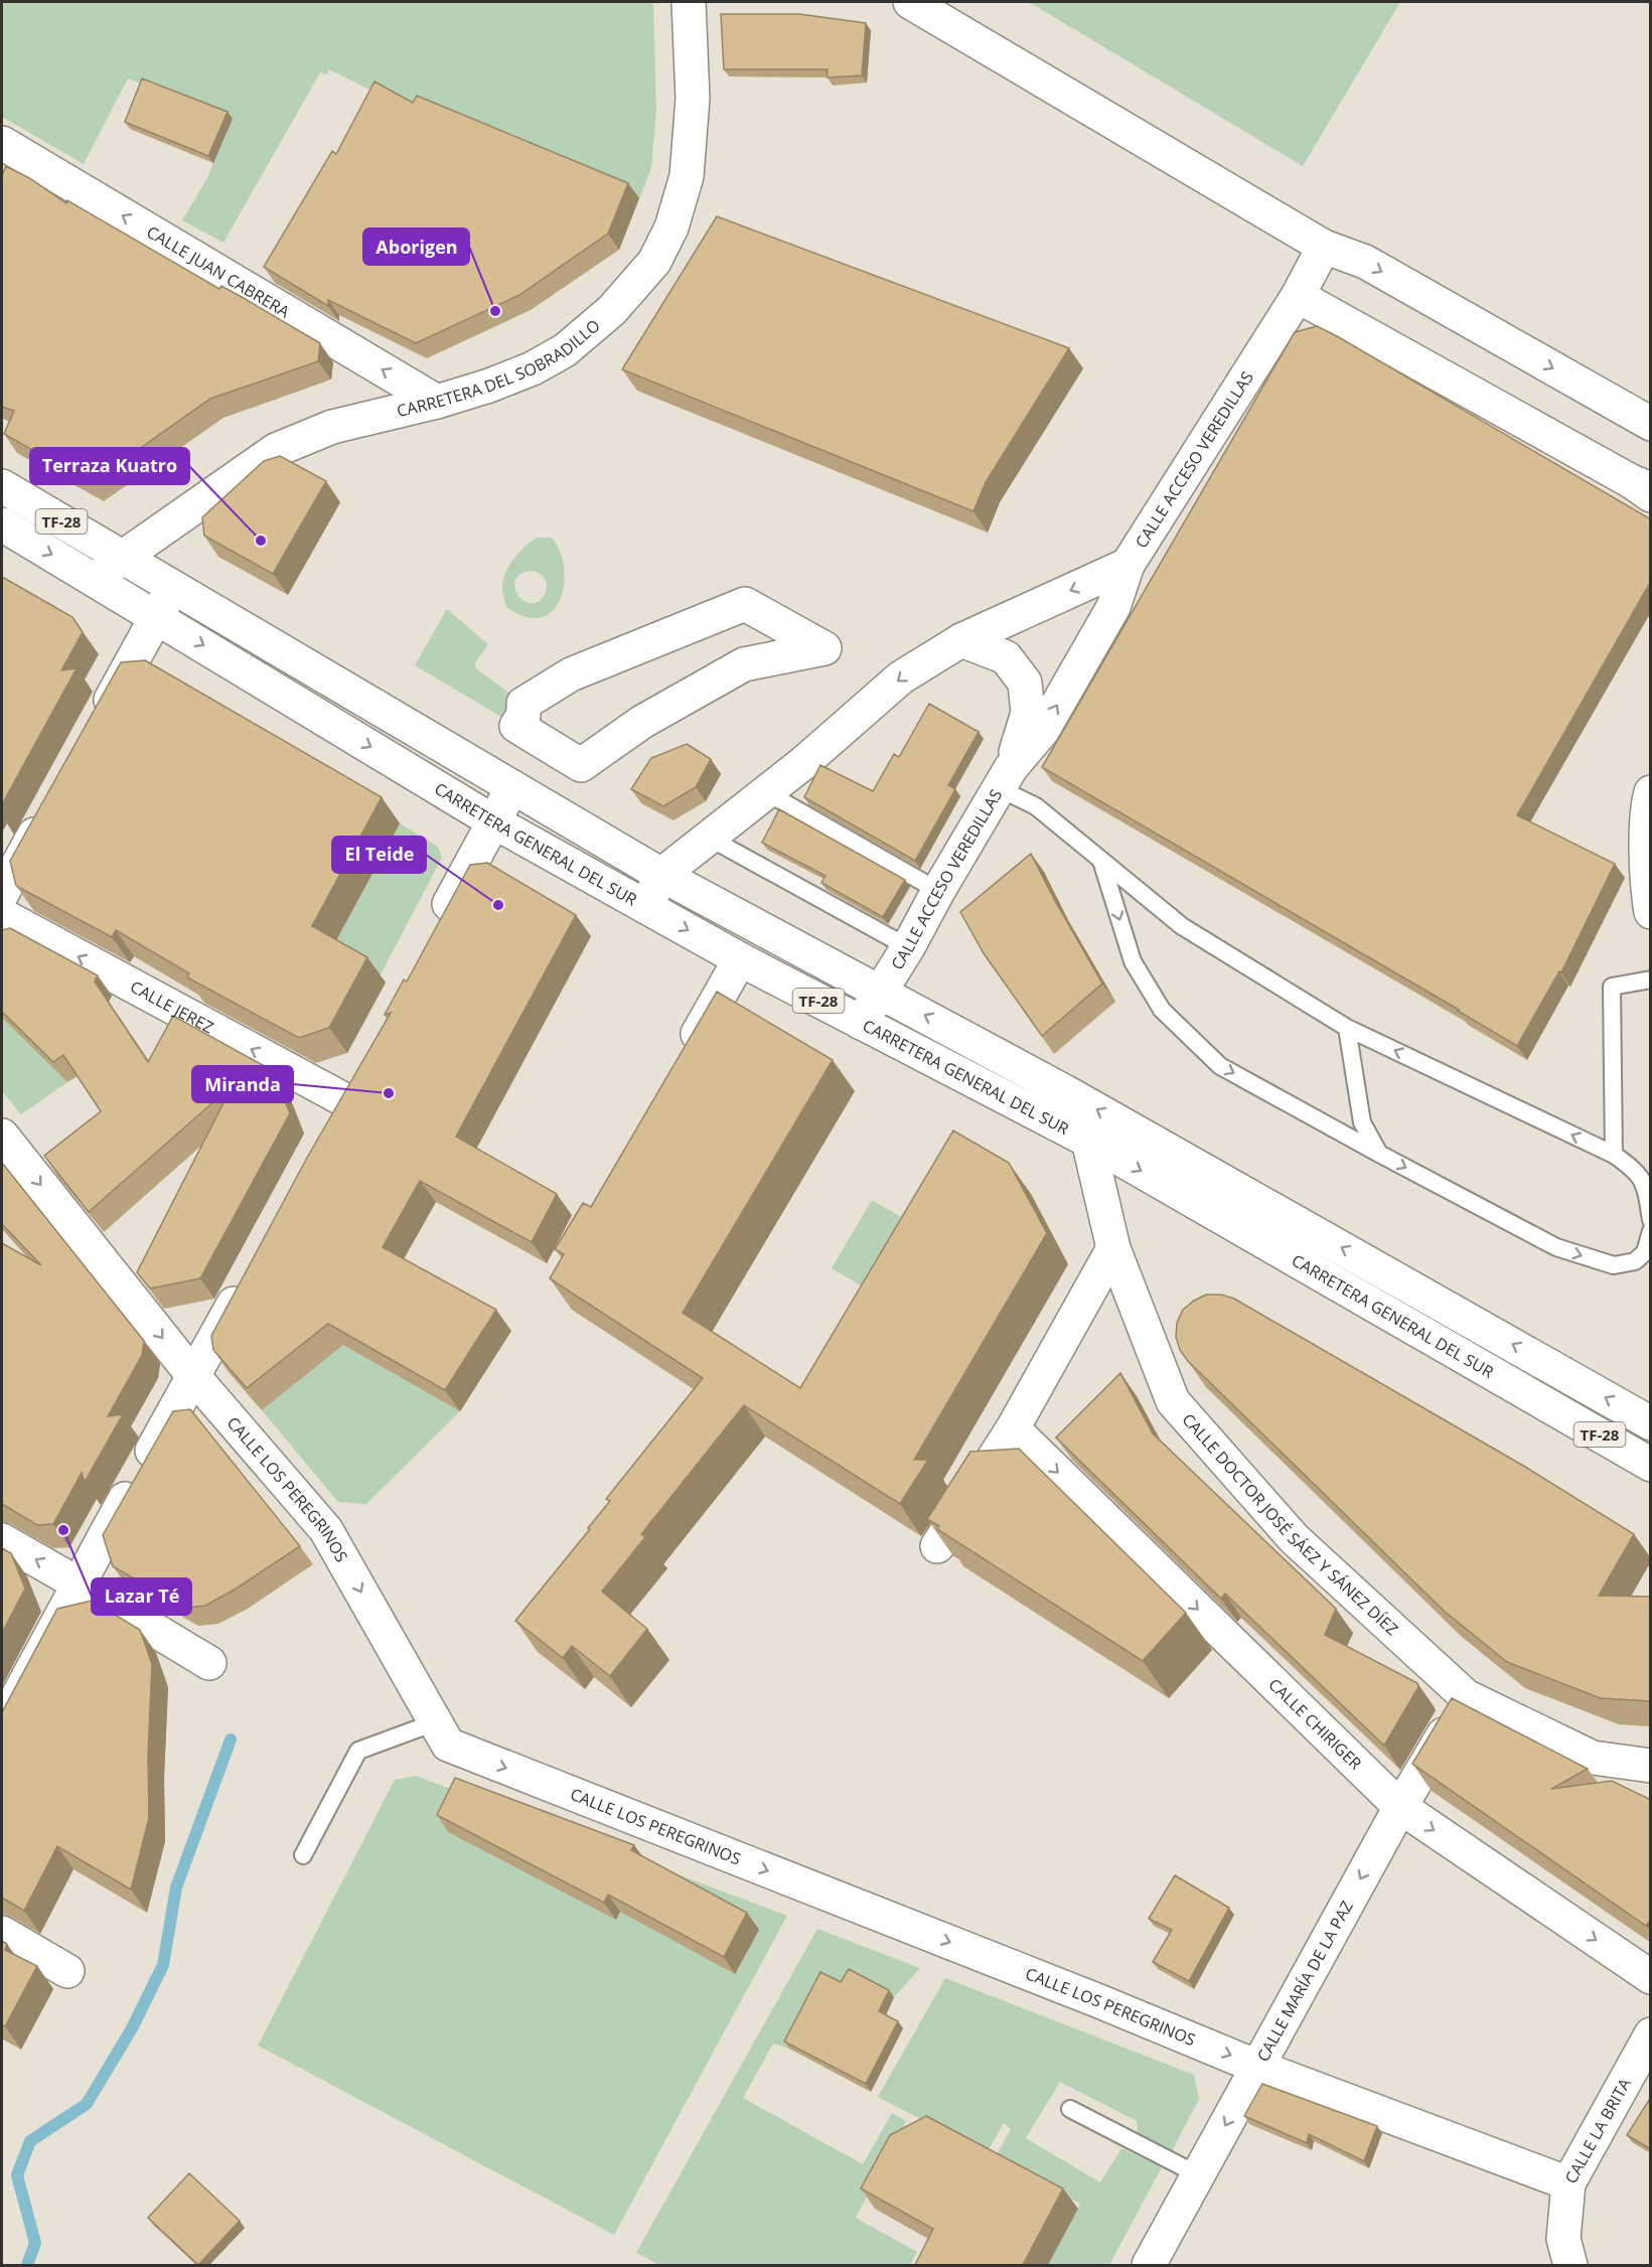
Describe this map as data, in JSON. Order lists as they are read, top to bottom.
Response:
{
  "streets": {
    "street": [
      "CALLE JUAN CABRERA",
      "CARRETERA DEL SOBRADILLO",
      "CALLE ACCESO VEREDILLAS",
      "TF-28",
      "CARRETERA GENERAL DEL SUR",
      "CALLE JEREZ",
      "CALLE LOS PEREGRINOS",
      "CALLE DOCTOR JOSÉ SÁEZ Y SÁNEZ DÍEZ",
      "CALLE CHIRIGER",
      "CALLE MARÍA DE LA PAZ",
      "CALLE LA BRITA"
    ]
  },
  "crossings": [
    ["CALLE JUAN CABRERA", "CARRETERA DEL SOBRADILLO"],
    ["CARRETERA DEL SOBRADILLO", "CARRETERA GENERAL DEL SUR"],
    ["CALLE ACCESO VEREDILLAS", "CARRETERA GENERAL DEL SUR"],
    ["CARRETERA GENERAL DEL SUR", "CALLE DOCTOR JOSÉ SÁEZ Y SÁNEZ DÍEZ"],
    ["CALLE LOS PEREGRINOS", "CALLE MARÍA DE LA PAZ"],
    ["CALLE LOS PEREGRINOS", "CALLE LA BRITA"],
    ["CALLE DOCTOR JOSÉ SÁEZ Y SÁNEZ DÍEZ", "CALLE MARÍA DE LA PAZ"],
    ["CALLE CHIRIGER", "CALLE MARÍA DE LA PAZ"]
  ],
  "one_way": [
    "CALLE JUAN CABRERA",
    "CALLE JEREZ",
    "CALLE LOS PEREGRINOS",
    "CALLE CHIRIGER",
    "CALLE MARÍA DE LA PAZ"
  ],
  "places": [
    "Aborigen",
    "Terraza Kuatro",
    "El Teide",
    "Miranda",
    "Lazar Té"
  ]
}
